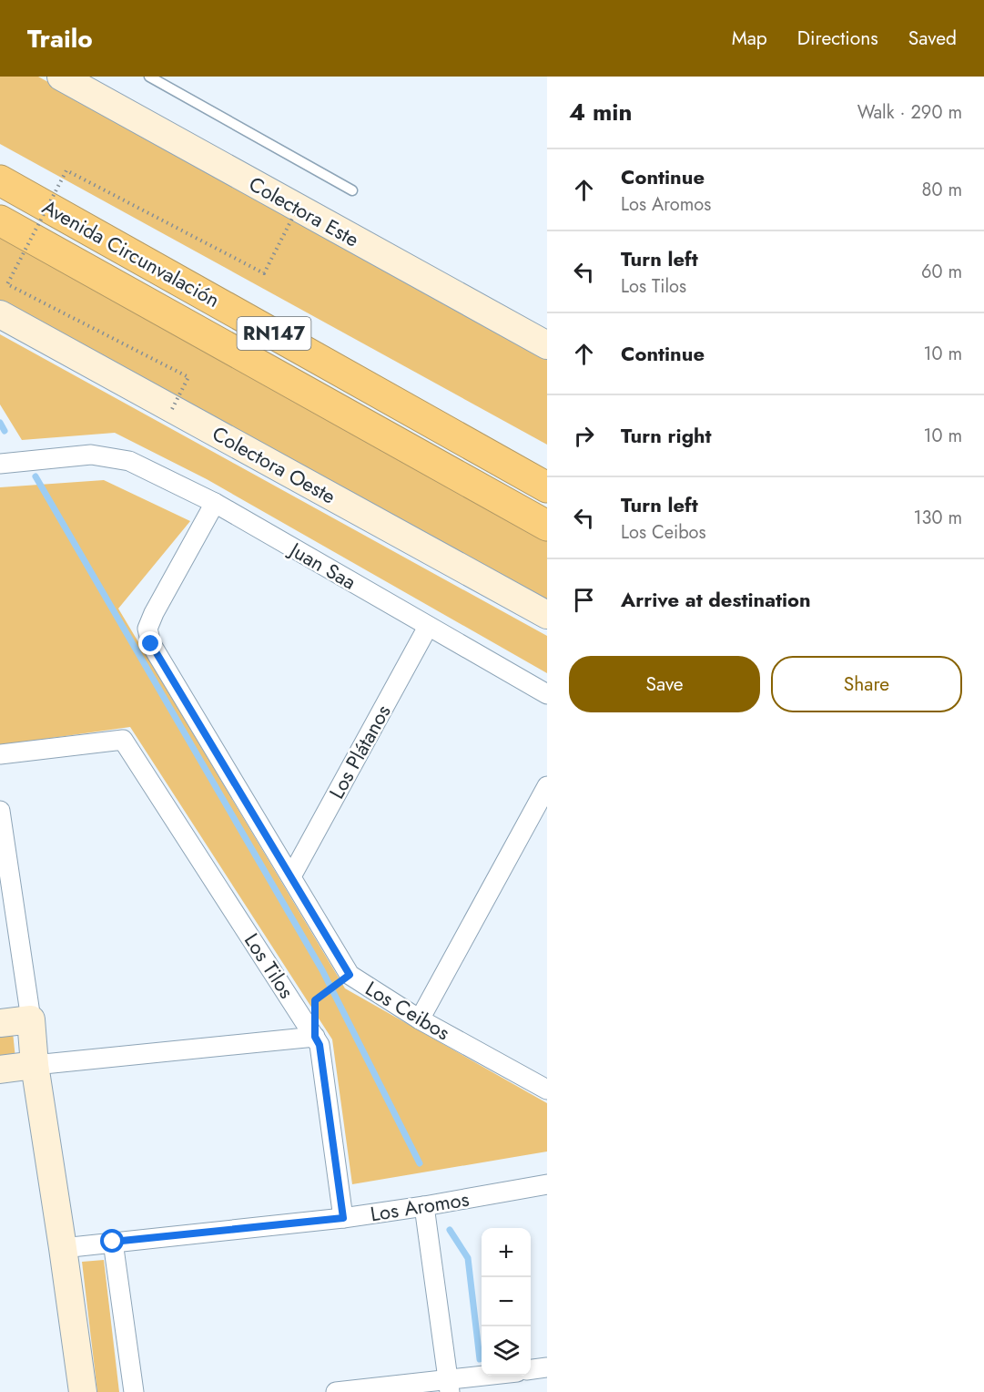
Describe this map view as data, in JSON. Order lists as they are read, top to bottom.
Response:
{
  "streets": {
    "highway": ["Avenida Circunvalación", "RN147"],
    "street": [
      "Colectora Este",
      "Colectora Oeste",
      "Juan Saa",
      "Los Plátanos",
      "Los Tilos",
      "Los Ceibos",
      "Los Aromos"
    ]
  },
  "crossings": [
    ["Juan Saa", "Los Plátanos"],
    ["Juan Saa", "Los Ceibos"],
    ["Los Plátanos", "Los Ceibos"],
    ["Los Tilos", "Los Aromos"]
  ],
  "page": {
    "header": "Trailo",
    "nav": ["Map", "Directions", "Saved"],
    "heading": ["4 min", "Walk · 290 m"],
    "list": [
      ["Continue", "Los Aromos", "80 m"],
      ["Turn left", "Los Tilos", "60 m"],
      ["Continue", "10 m"],
      ["Turn right", "10 m"],
      ["Turn left", "Los Ceibos", "130 m"],
      "Arrive at destination"
    ],
    "buttons": ["Save", "Share"],
    "map_buttons": ["+", "−"]
  }
}
